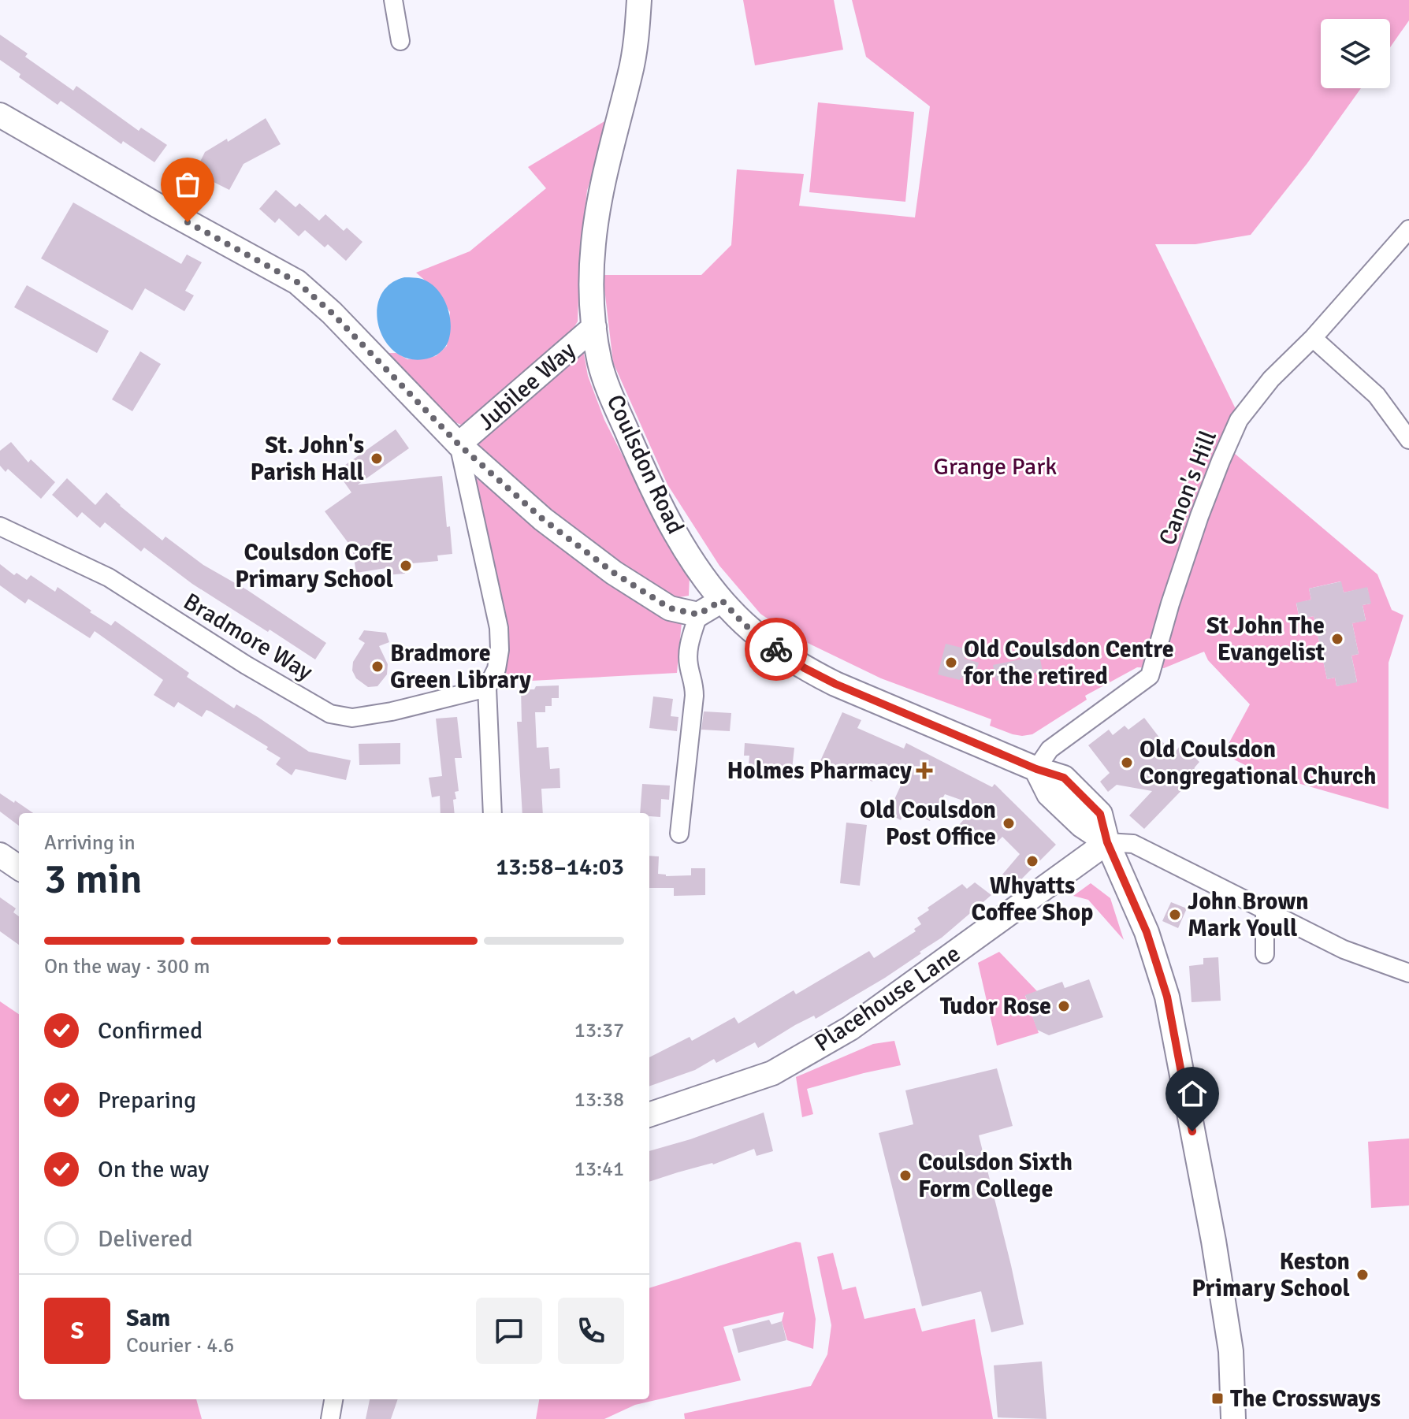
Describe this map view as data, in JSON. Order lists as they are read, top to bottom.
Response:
{
  "streets": {
    "main road": ["Jubilee Way", "Coulsdon Road", "Placehouse Lane"],
    "street": ["Canon's Hill", "Bradmore Way"]
  },
  "crossings": [
    ["Jubilee Way", "Coulsdon Road"],
    ["Coulsdon Road", "Canon's Hill"],
    ["Coulsdon Road", "Placehouse Lane"]
  ],
  "parks": ["Grange Park"],
  "places": {
    "other": [
      "St. John's Parish Hall",
      "Coulsdon CofE Primary School",
      "St John The Evangelist",
      "Old Coulsdon Centre for the retired",
      "Bradmore Green Library",
      "Old Coulsdon Congregational Church",
      "Old Coulsdon Post Office",
      "Whyatts Coffee Shop",
      "John Brown Mark Youll",
      "Tudor Rose",
      "Coulsdon Sixth Form College",
      "Keston Primary School"
    ],
    "health": ["Holmes Pharmacy"],
    "transit": ["The Crossways"]
  },
  "page": {
    "heading": ["3 min", "Arriving in", "13:58–14:03"],
    "panel": ["Sam", "Courier · 4.6"],
    "bar": "On the way · 300 m",
    "list": [
      ["Confirmed", "13:37"],
      ["Preparing", "13:38"],
      ["On the way", "13:41"],
      "Delivered"
    ],
    "round": "S"
  }
}
